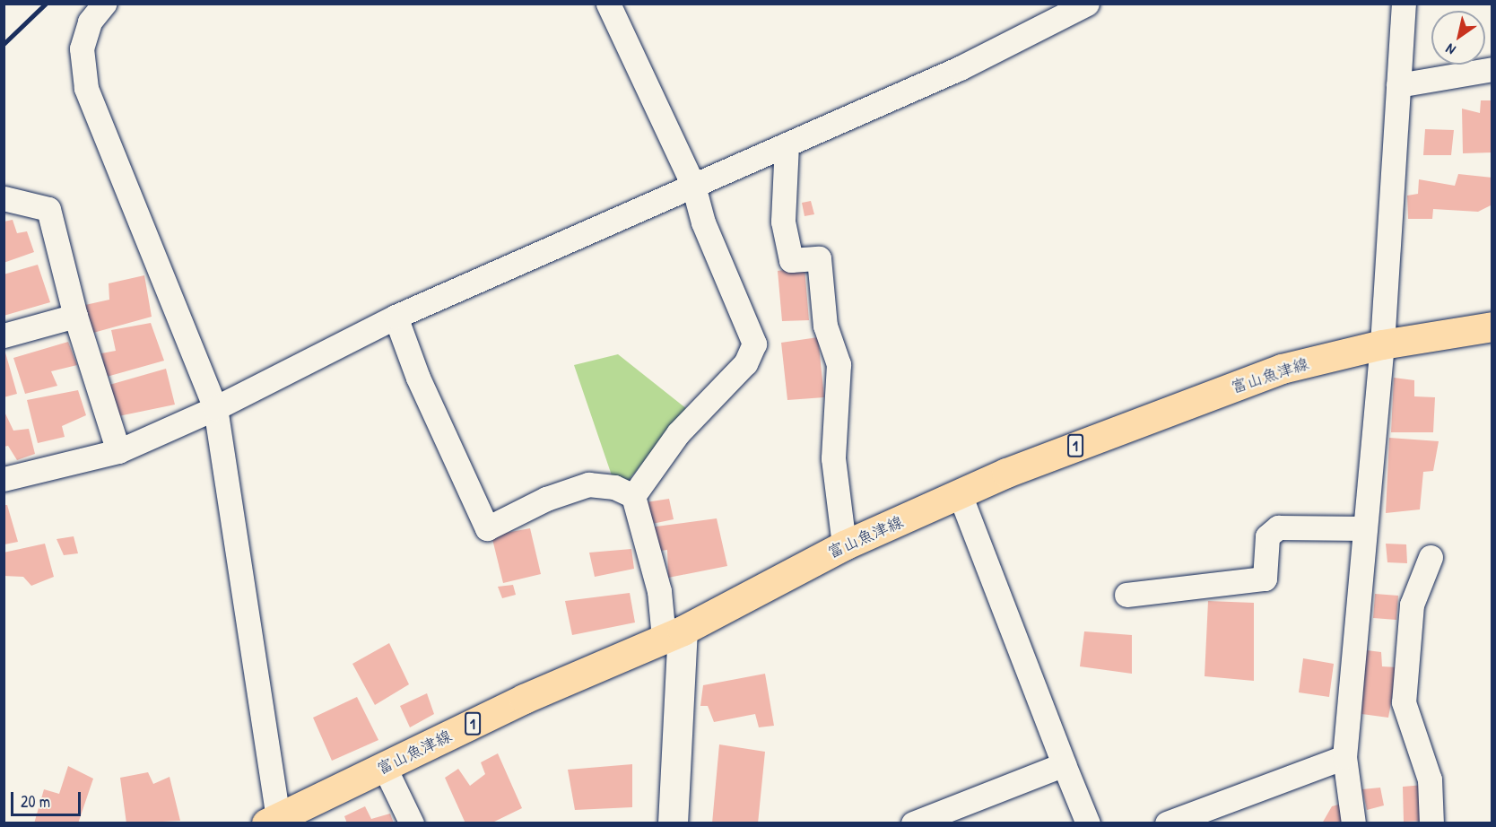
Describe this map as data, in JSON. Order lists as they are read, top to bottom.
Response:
{
  "streets": {
    "main road": ["富山魚津線", "1"]
  },
  "scale_bar": "20 m",
  "north": "bottom left"
}
